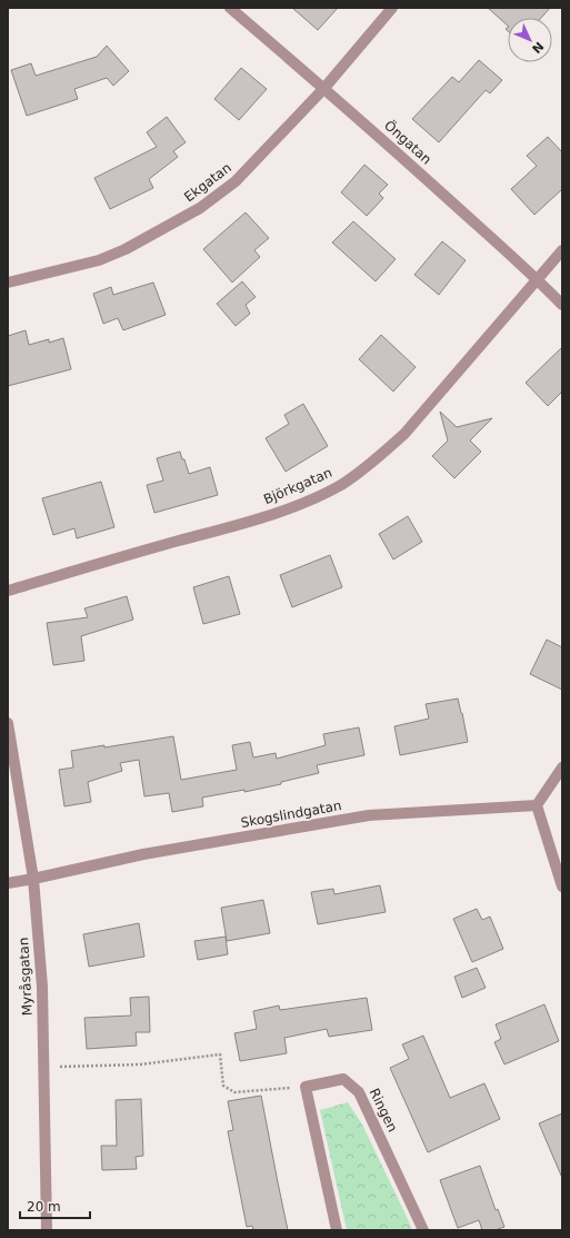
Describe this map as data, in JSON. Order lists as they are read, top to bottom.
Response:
{
  "streets": {
    "street": [
      "Öngatan",
      "Ekgatan",
      "Björkgatan",
      "Skogslindgatan",
      "Myråsgatan",
      "Ringen"
    ]
  },
  "crossings": [
    ["Öngatan", "Ekgatan"],
    ["Öngatan", "Björkgatan"],
    ["Skogslindgatan", "Myråsgatan"]
  ],
  "scale_bar": "20 m",
  "north": "bottom right"
}
